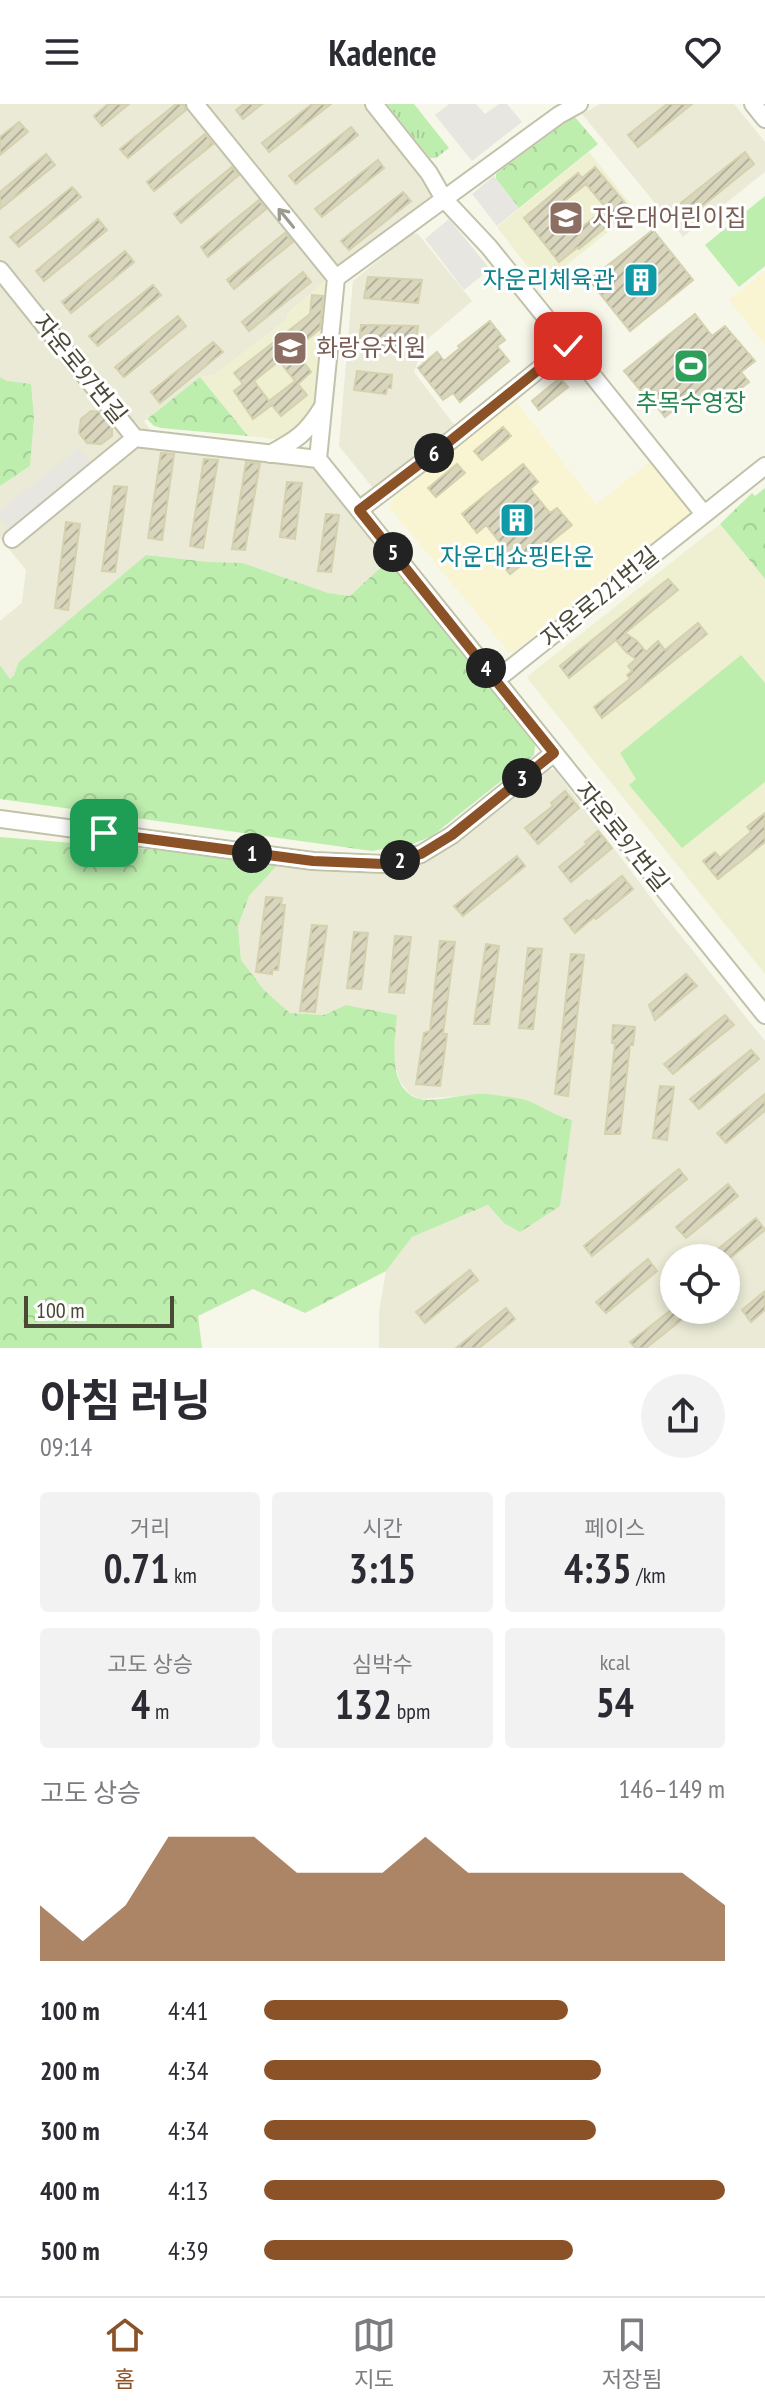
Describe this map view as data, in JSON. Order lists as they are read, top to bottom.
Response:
{
  "streets": {
    "street": ["자운로97번길", "자운로221번길"]
  },
  "crossings": [
    ["자운로97번길", "자운로221번길"]
  ],
  "places": {
    "school or university": ["자운대어린이집", "화랑유치원"],
    "building": ["자운리체육관", "자운대쇼핑타운"],
    "sports": ["추목수영장"]
  },
  "scale_bar": "100 m",
  "page": {
    "header": "Kadence",
    "pins": [
      "6",
      "5",
      "4",
      "3",
      "1",
      "2"
    ],
    "scale": "100 m",
    "heading": ["아침 러닝", "09:14"],
    "stats": [
      ["거리", "0.71 km"],
      ["시간", "3:15"],
      ["페이스", "4:35 /km"],
      ["고도 상승", "4 m"],
      ["심박수", "132 bpm"],
      ["kcal", "54"]
    ],
    "chart": ["고도 상승", "146–149 m"],
    "list": [
      {
        "name": "100 m",
        "note": "4:41"
      },
      {
        "name": "200 m",
        "note": "4:34"
      },
      {
        "name": "300 m",
        "note": "4:34"
      },
      {
        "name": "400 m",
        "note": "4:13"
      },
      {
        "name": "500 m",
        "note": "4:39"
      }
    ],
    "tabs": ["홈", "지도", "저장됨"]
  }
}
